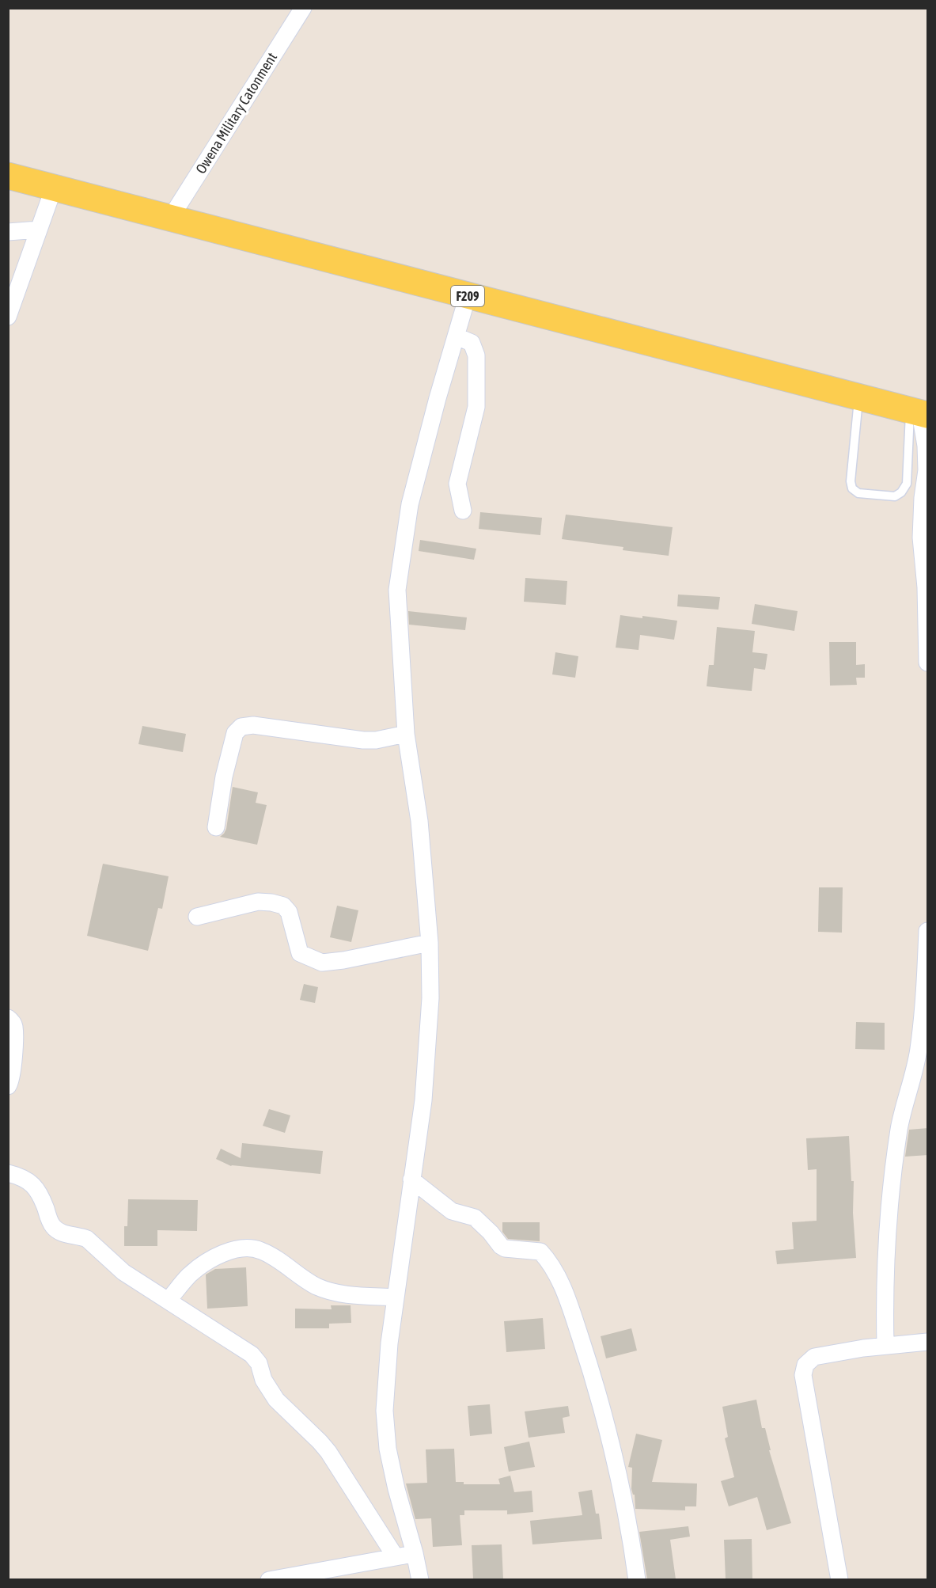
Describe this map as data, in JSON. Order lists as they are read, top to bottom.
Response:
{
  "streets": {
    "main road": ["F209"],
    "street": ["Owena Military Catonment"]
  },
  "crossings": [
    ["Owena Military Catonment", "F209"]
  ]
}
